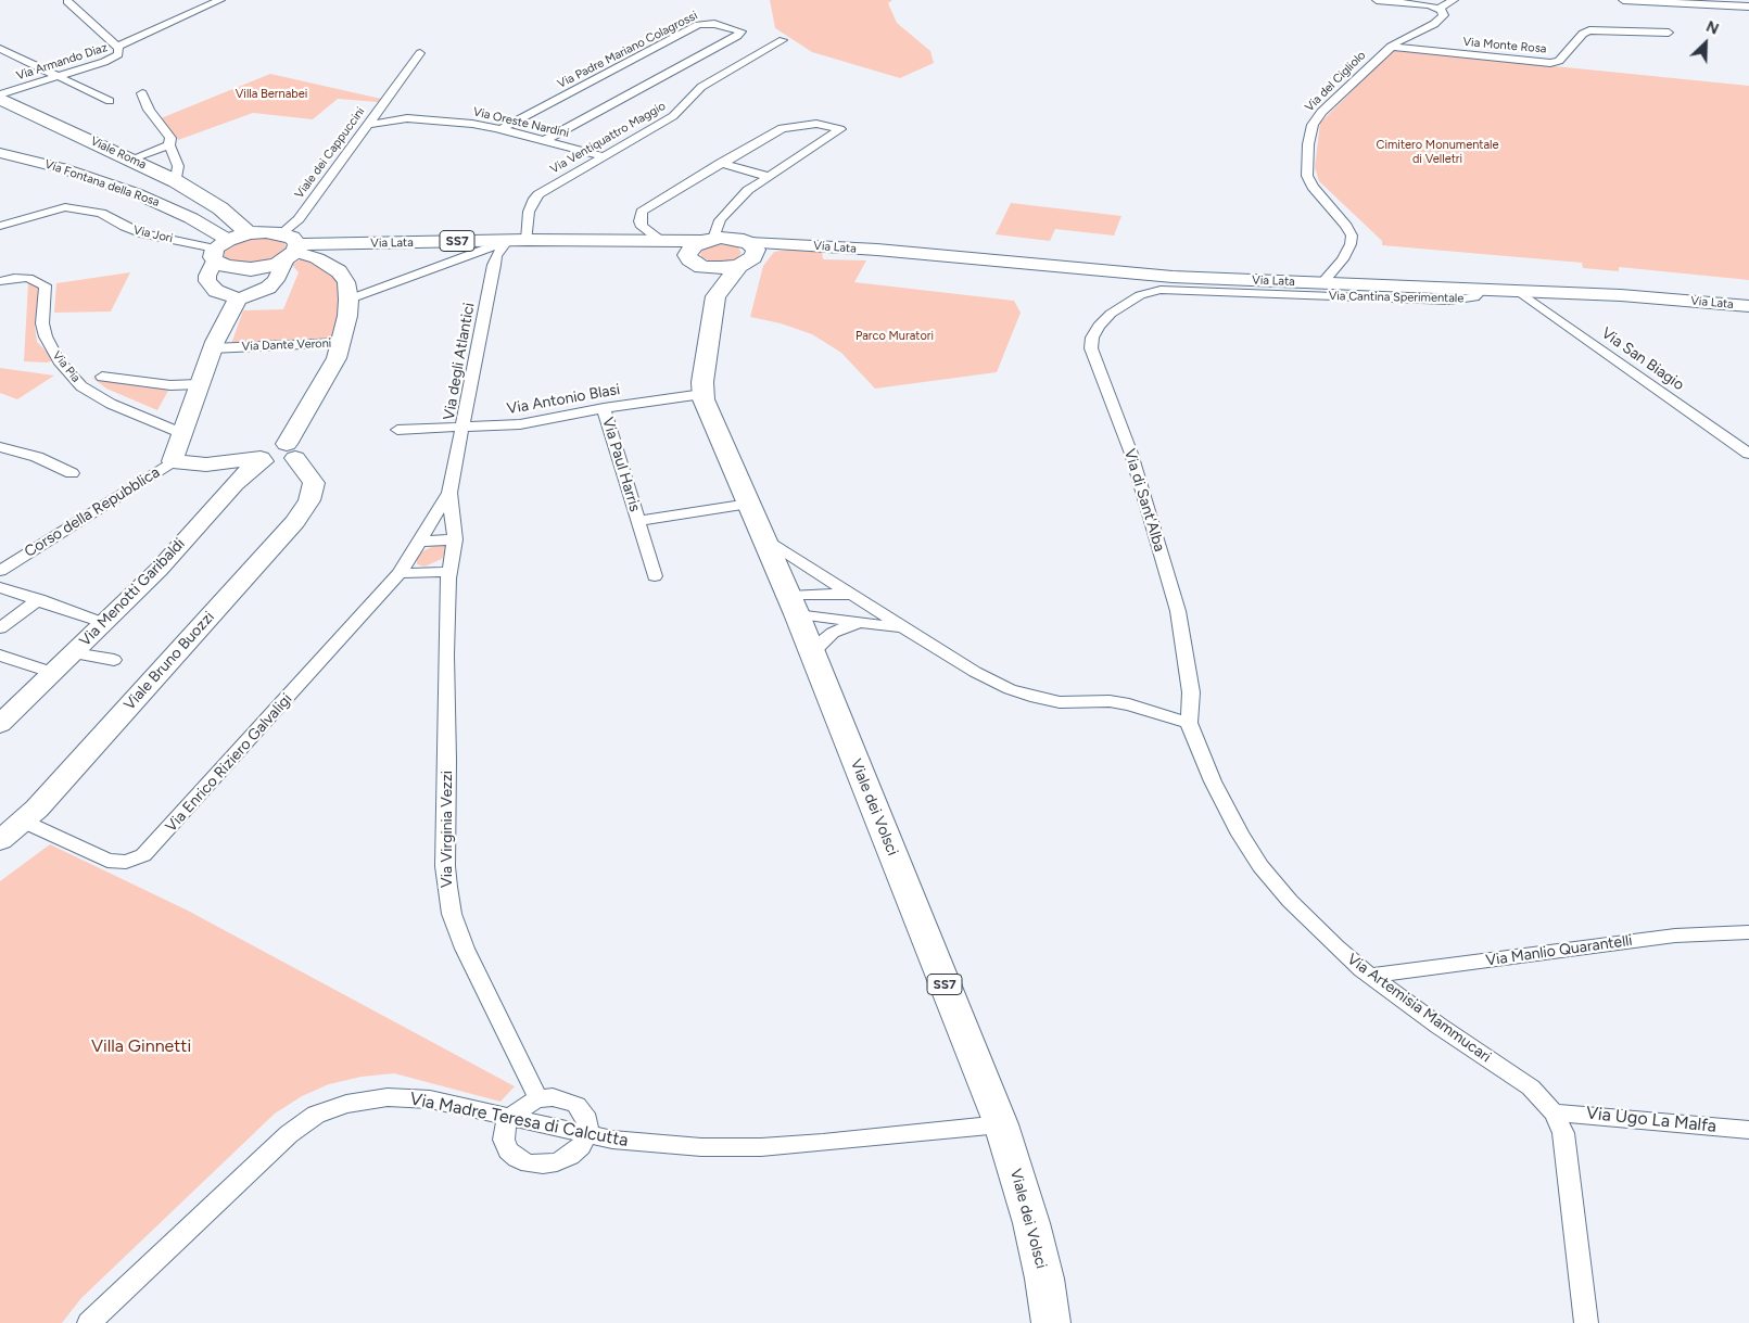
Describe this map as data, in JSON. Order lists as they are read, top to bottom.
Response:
{
  "streets": {
    "main road": [
      "Viale Roma",
      "SS7",
      "Via Lata",
      "Viale dei Volsci"
    ],
    "street": [
      "Via Monte Rosa",
      "Via Padre Mariano Colagrossi",
      "Via Armando Diaz",
      "Via del Cigliolo",
      "Via Oreste Nardini",
      "Via Ventiquattro Maggio",
      "Viale dei Cappuccini",
      "Via Fontana della Rosa",
      "Via Jori",
      "Via Cantina Sperimentale",
      "Via Dante Veroni",
      "Via San Biagio",
      "Via degli Atlantici",
      "Via Pia",
      "Via Antonio Blasi",
      "Via Paul Harris",
      "Via di Sant'Alba",
      "Corso della Repubblica",
      "Via Menotti Garibaldi",
      "Viale Bruno Buozzi",
      "Via Enrico Riziero Galvaligi",
      "Via Virginia Vezzi",
      "Via Manlio Quarantelli",
      "Via Artemisia Mammucari",
      "Via Madre Teresa di Calcutta",
      "Via Ugo La Malfa"
    ]
  },
  "crossings": [
    ["Via Monte Rosa", "Via del Cigliolo"],
    ["Via Padre Mariano Colagrossi", "Via Oreste Nardini"],
    ["Via del Cigliolo", "Via Lata"],
    ["Via Oreste Nardini", "Via Ventiquattro Maggio"],
    ["Via Oreste Nardini", "Viale dei Cappuccini"],
    ["Via Ventiquattro Maggio", "Via Lata"],
    ["Via Ventiquattro Maggio", "Via degli Atlantici"],
    ["Viale Roma", "Via Fontana della Rosa"],
    ["Viale Roma", "Via Jori"],
    ["Viale dei Cappuccini", "Via Lata"],
    ["Via Fontana della Rosa", "Via Jori"],
    ["Via Lata", "Via Cantina Sperimentale"],
    ["Via Lata", "Via San Biagio"],
    ["Via Lata", "Via degli Atlantici"],
    ["Via Lata", "Viale dei Volsci"],
    ["Via Cantina Sperimentale", "Via di Sant'Alba"],
    ["Via Dante Veroni", "Corso della Repubblica"],
    ["Via degli Atlantici", "Via Antonio Blasi"],
    ["Via degli Atlantici", "Via Enrico Riziero Galvaligi"],
    ["Via degli Atlantici", "Via Virginia Vezzi"],
    ["Via Pia", "Corso della Repubblica"],
    ["Via Antonio Blasi", "Via Paul Harris"],
    ["Via Antonio Blasi", "Viale dei Volsci"],
    ["Via Paul Harris", "Viale dei Volsci"],
    ["Via di Sant'Alba", "Via Artemisia Mammucari"],
    ["Via Menotti Garibaldi", "Viale Bruno Buozzi"],
    ["Viale Bruno Buozzi", "Via Enrico Riziero Galvaligi"],
    ["Via Enrico Riziero Galvaligi", "Via Virginia Vezzi"],
    ["Viale dei Volsci", "Via Madre Teresa di Calcutta"],
    ["Via Manlio Quarantelli", "Via Artemisia Mammucari"],
    ["Via Artemisia Mammucari", "Via Ugo La Malfa"]
  ],
  "parks": [
    "Villa Bernabei",
    "Cimitero Monumentale di Velletri",
    "Parco Muratori",
    "Villa Ginnetti"
  ],
  "north": "top right"
}
